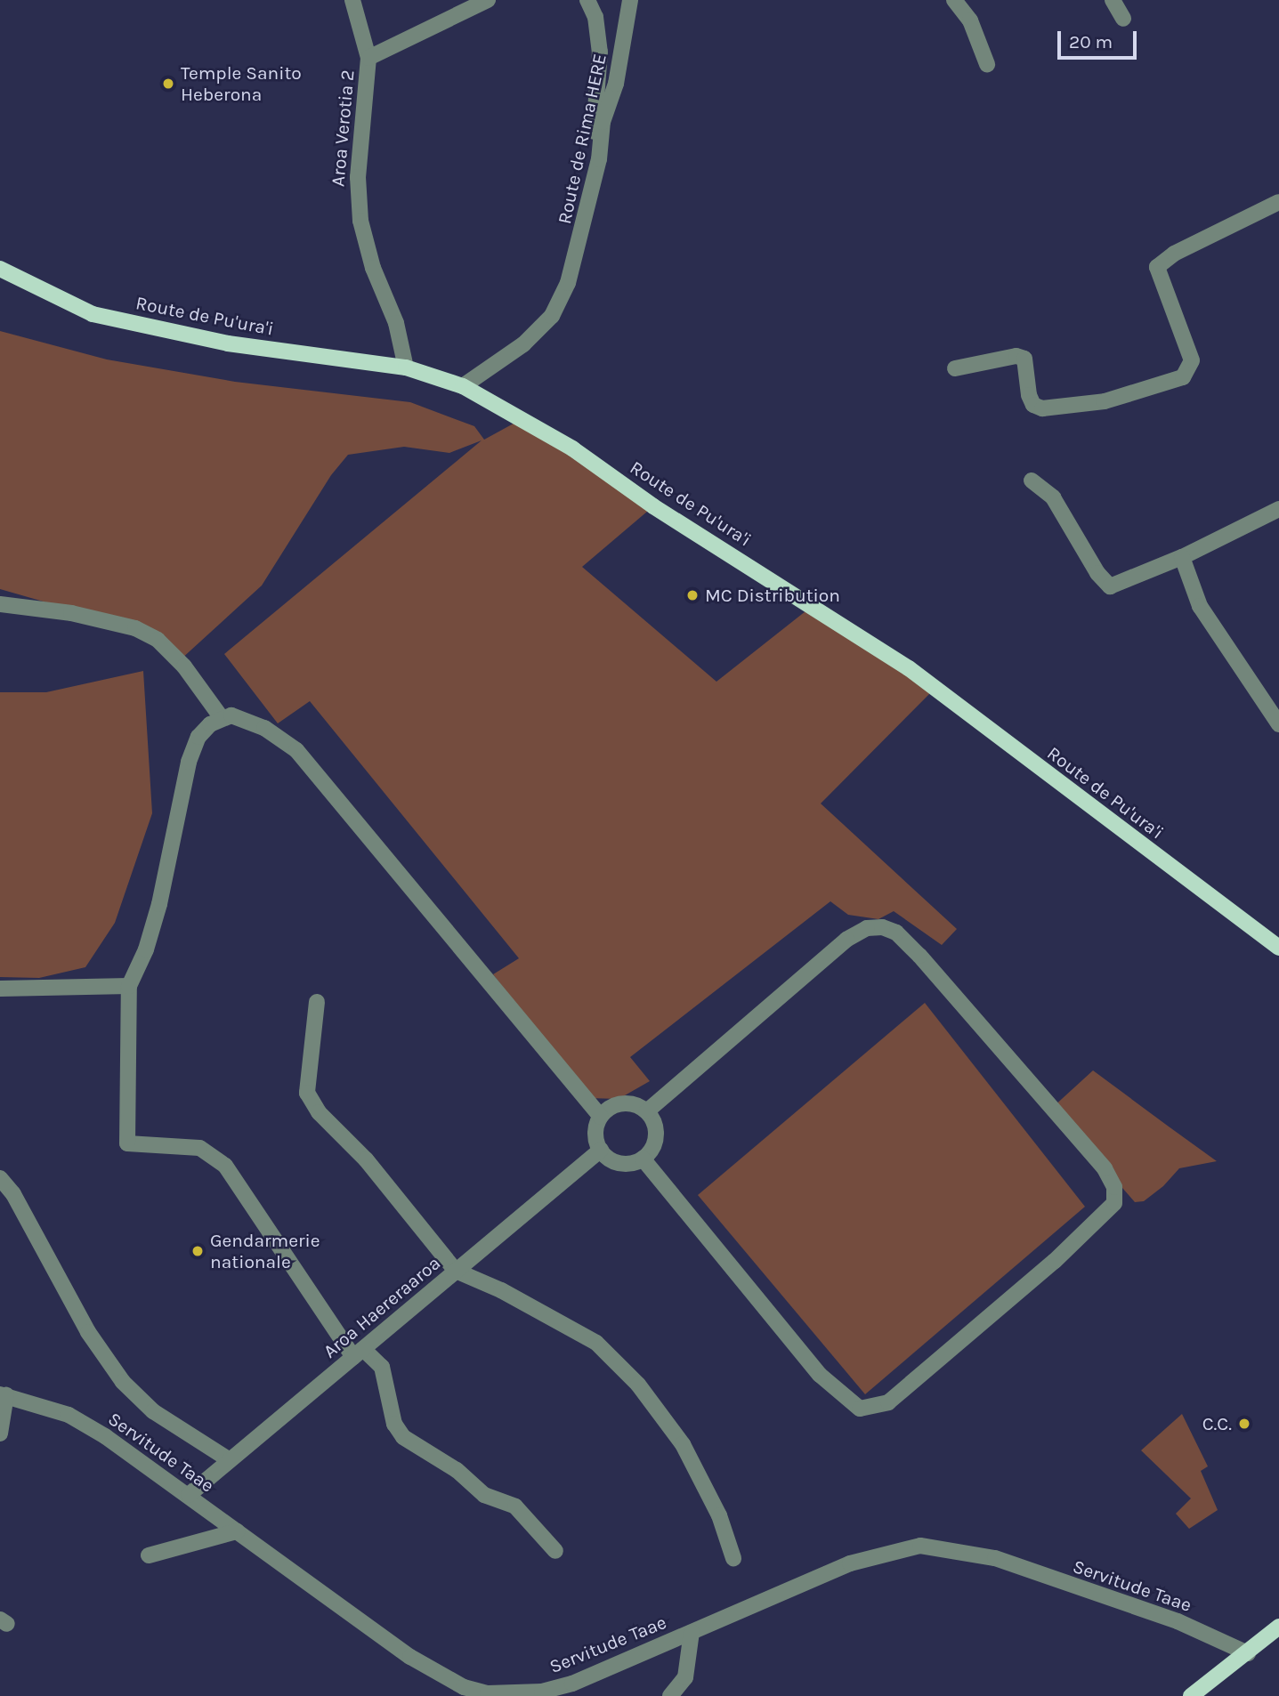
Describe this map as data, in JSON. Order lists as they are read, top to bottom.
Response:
{
  "streets": {
    "main road": ["Route de Pu'ura'i"],
    "street": [
      "Aroa Verotia 2",
      "Route de Rima HERE",
      "Aroa Haereraaroa",
      "Servitude Taae"
    ]
  },
  "crossings": [
    ["Aroa Verotia 2", "Route de Pu'ura'i"],
    ["Route de Rima HERE", "Route de Pu'ura'i"],
    ["Aroa Haereraaroa", "Servitude Taae"]
  ],
  "places": [
    "Temple Sanito Heberona",
    "MC Distribution",
    "Gendarmerie nationale",
    "C.C."
  ],
  "scale_bar": "20 m"
}
